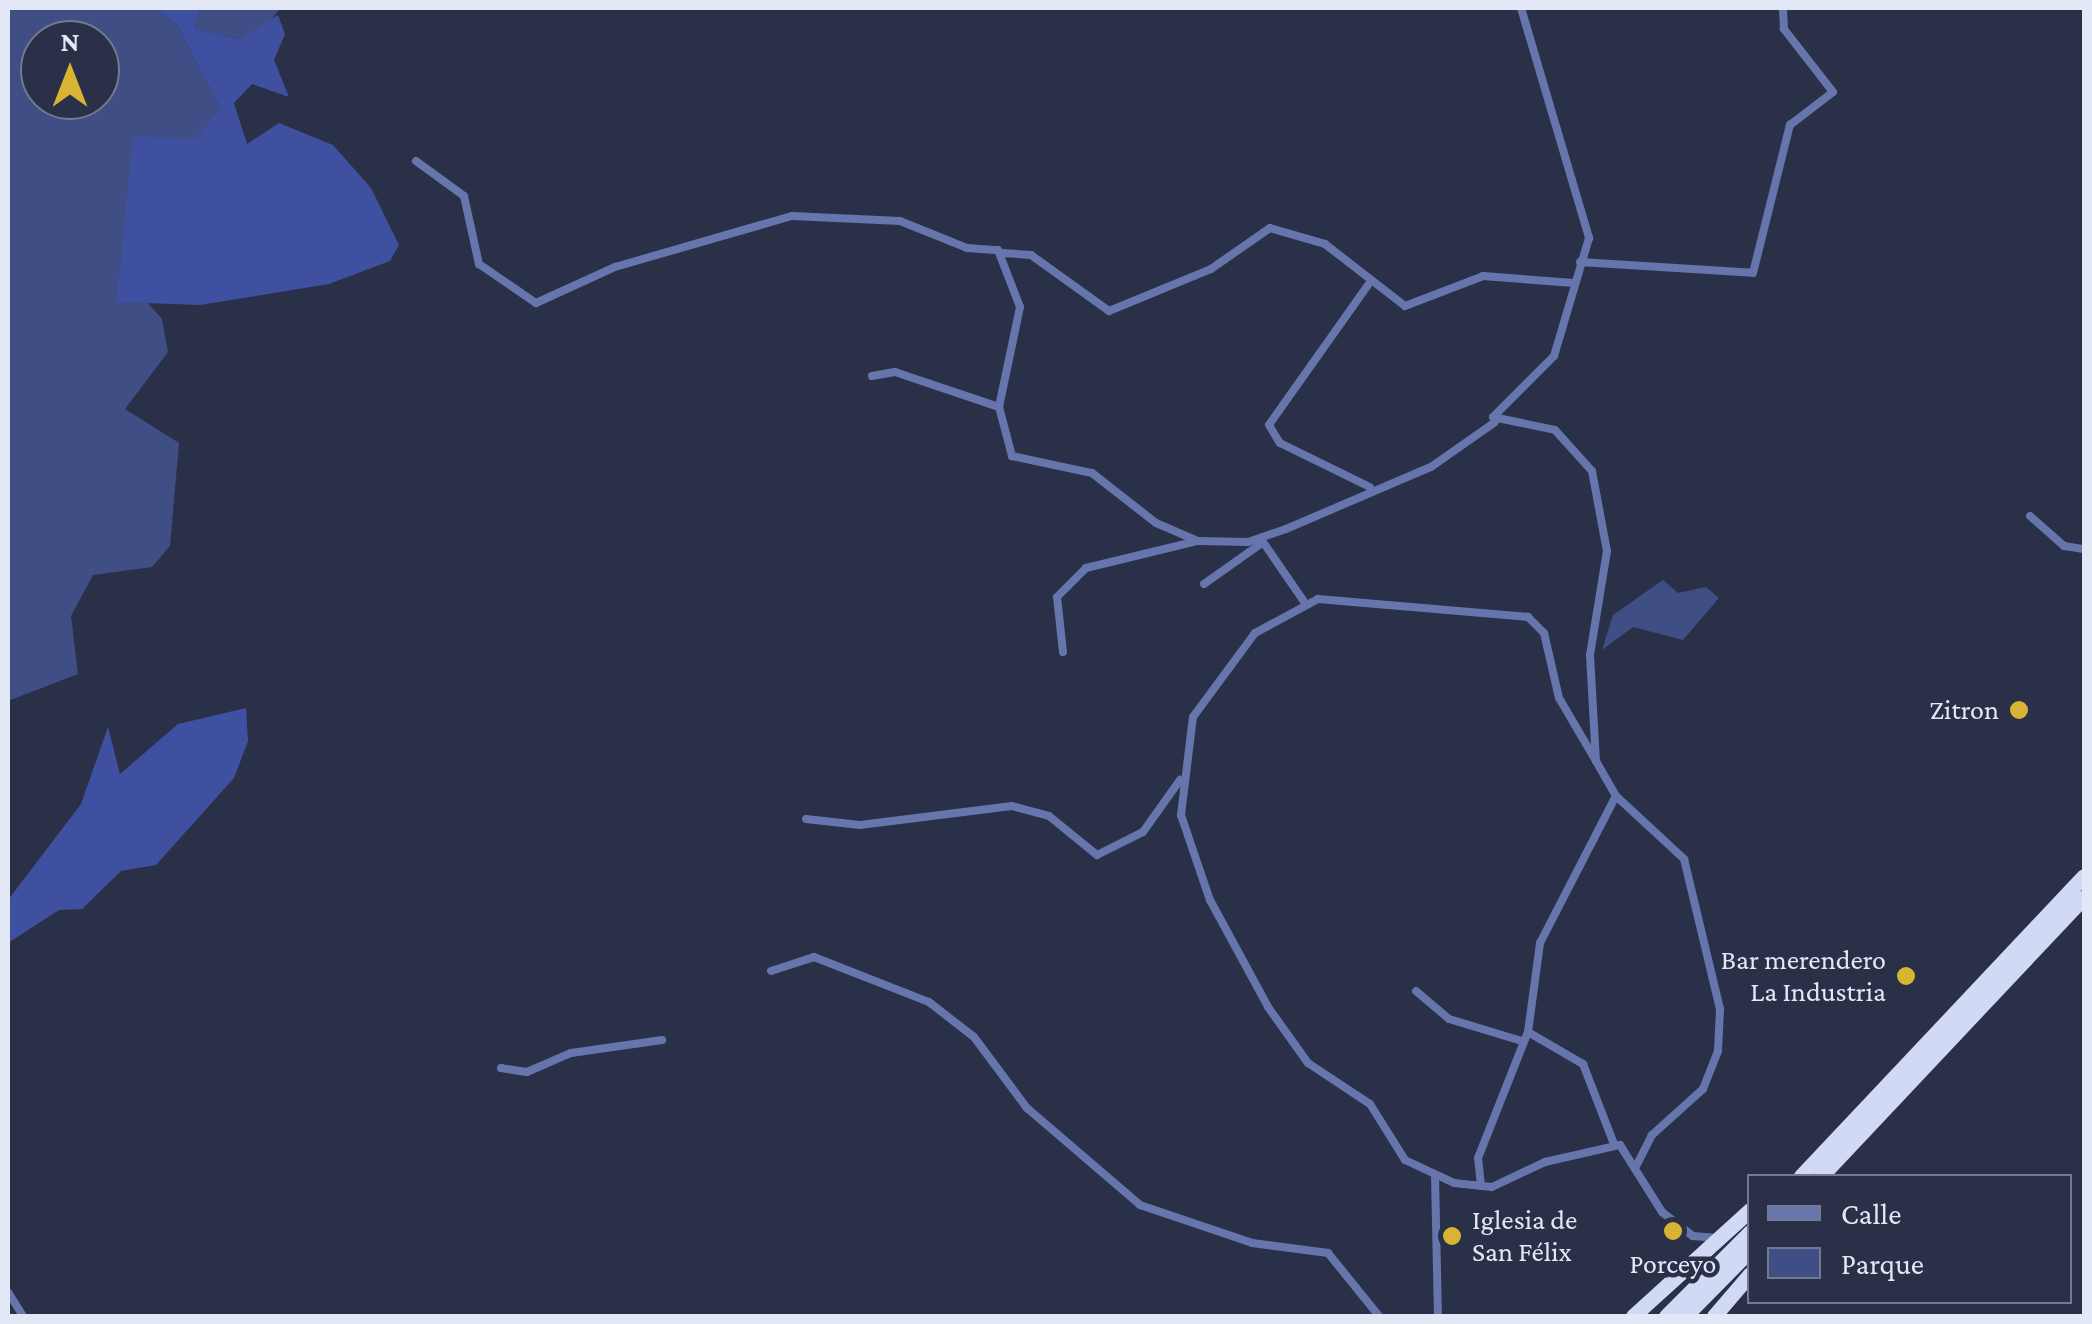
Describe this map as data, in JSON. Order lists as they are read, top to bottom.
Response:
{
  "places": [
    "Zitron",
    "Bar merendero La Industria",
    "Porceyo",
    "Iglesia de San Félix"
  ],
  "legend": ["Calle", "Parque"],
  "north": "top"
}
